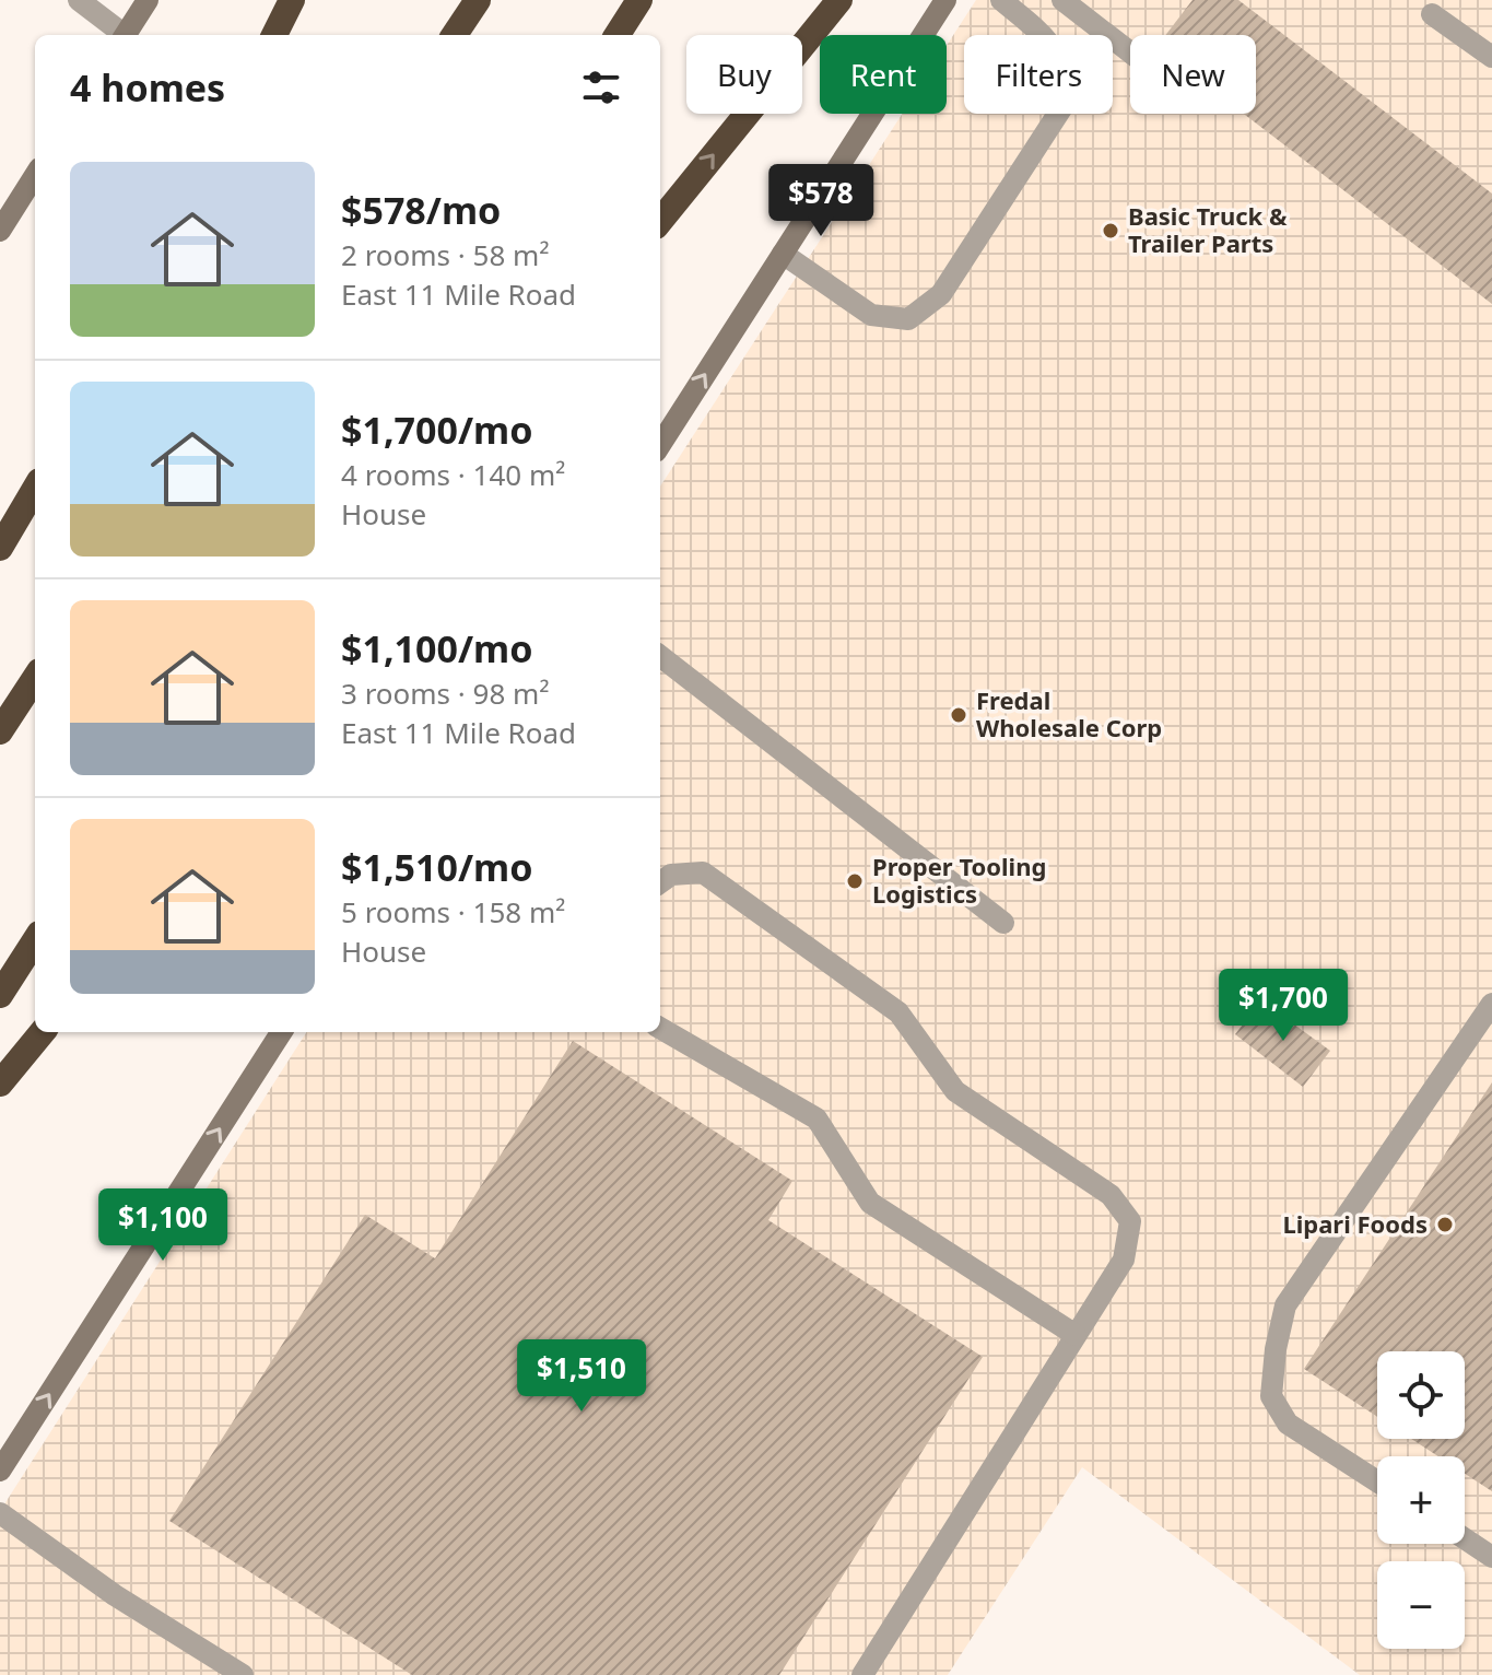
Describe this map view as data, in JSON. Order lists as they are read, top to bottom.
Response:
{
  "places": [
    "Basic Truck & Trailer Parts",
    "Fredal Wholesale Corp",
    "Proper Tooling Logistics",
    "Lipari Foods"
  ],
  "page": {
    "chip": [
      "Buy",
      "Rent",
      "Filters",
      "New"
    ],
    "heading": "4 homes",
    "list": [
      {
        "name": "$578/mo",
        "note": "2 rooms · 58 m² · East 11 Mile Road"
      },
      {
        "name": "$1,700/mo",
        "note": "4 rooms · 140 m² · House"
      },
      {
        "name": "$1,100/mo",
        "note": "3 rooms · 98 m² · East 11 Mile Road"
      },
      {
        "name": "$1,510/mo",
        "note": "5 rooms · 158 m² · House"
      }
    ],
    "price": [
      "$578",
      "$1,700",
      "$1,100",
      "$1,510"
    ],
    "map_buttons": ["+", "−"]
  }
}
